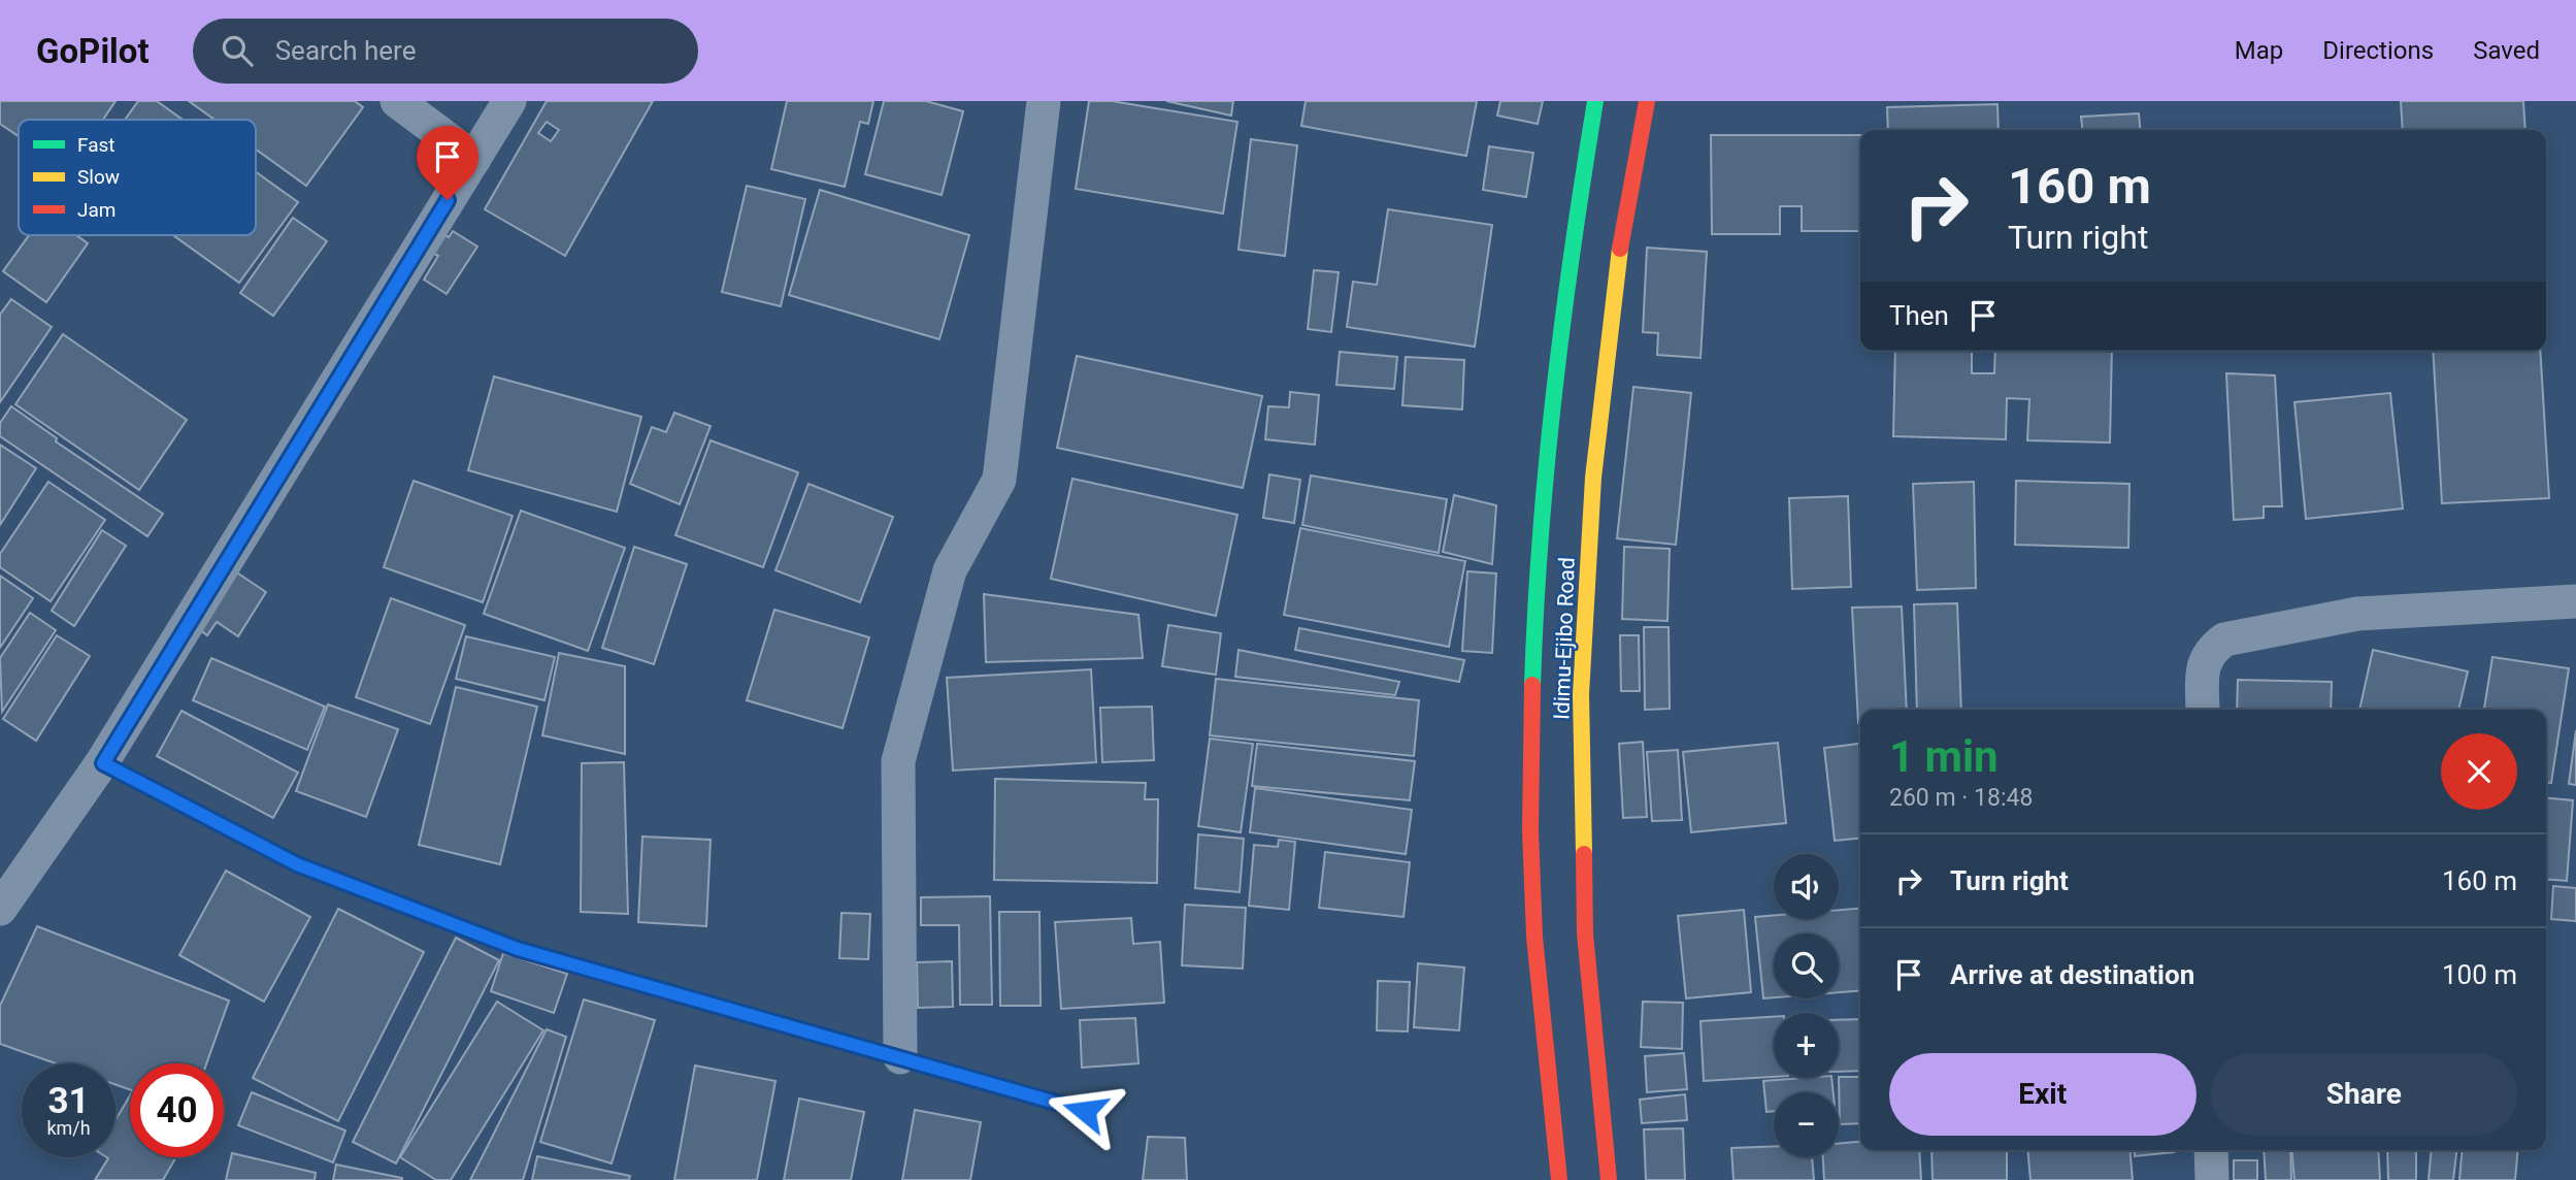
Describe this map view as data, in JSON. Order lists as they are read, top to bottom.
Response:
{
  "streets": {
    "main road": ["Idimu-Ejibo Road"]
  },
  "legend": ["Fast", "Slow", "Jam"],
  "page": {
    "header": "GoPilot",
    "search": "Search here",
    "nav": ["Map", "Directions", "Saved"],
    "turn": ["160 m", "Turn right"],
    "then": "Then",
    "heading": ["1 min", "260 m · 18:48"],
    "list": [
      {
        "name": "Turn right",
        "value": "160 m"
      },
      {
        "name": "Arrive at destination",
        "value": "100 m"
      }
    ],
    "map_buttons": ["+", "−"],
    "buttons": ["Exit", "Share"],
    "speed": "31 km/h",
    "limit": "40"
  }
}
